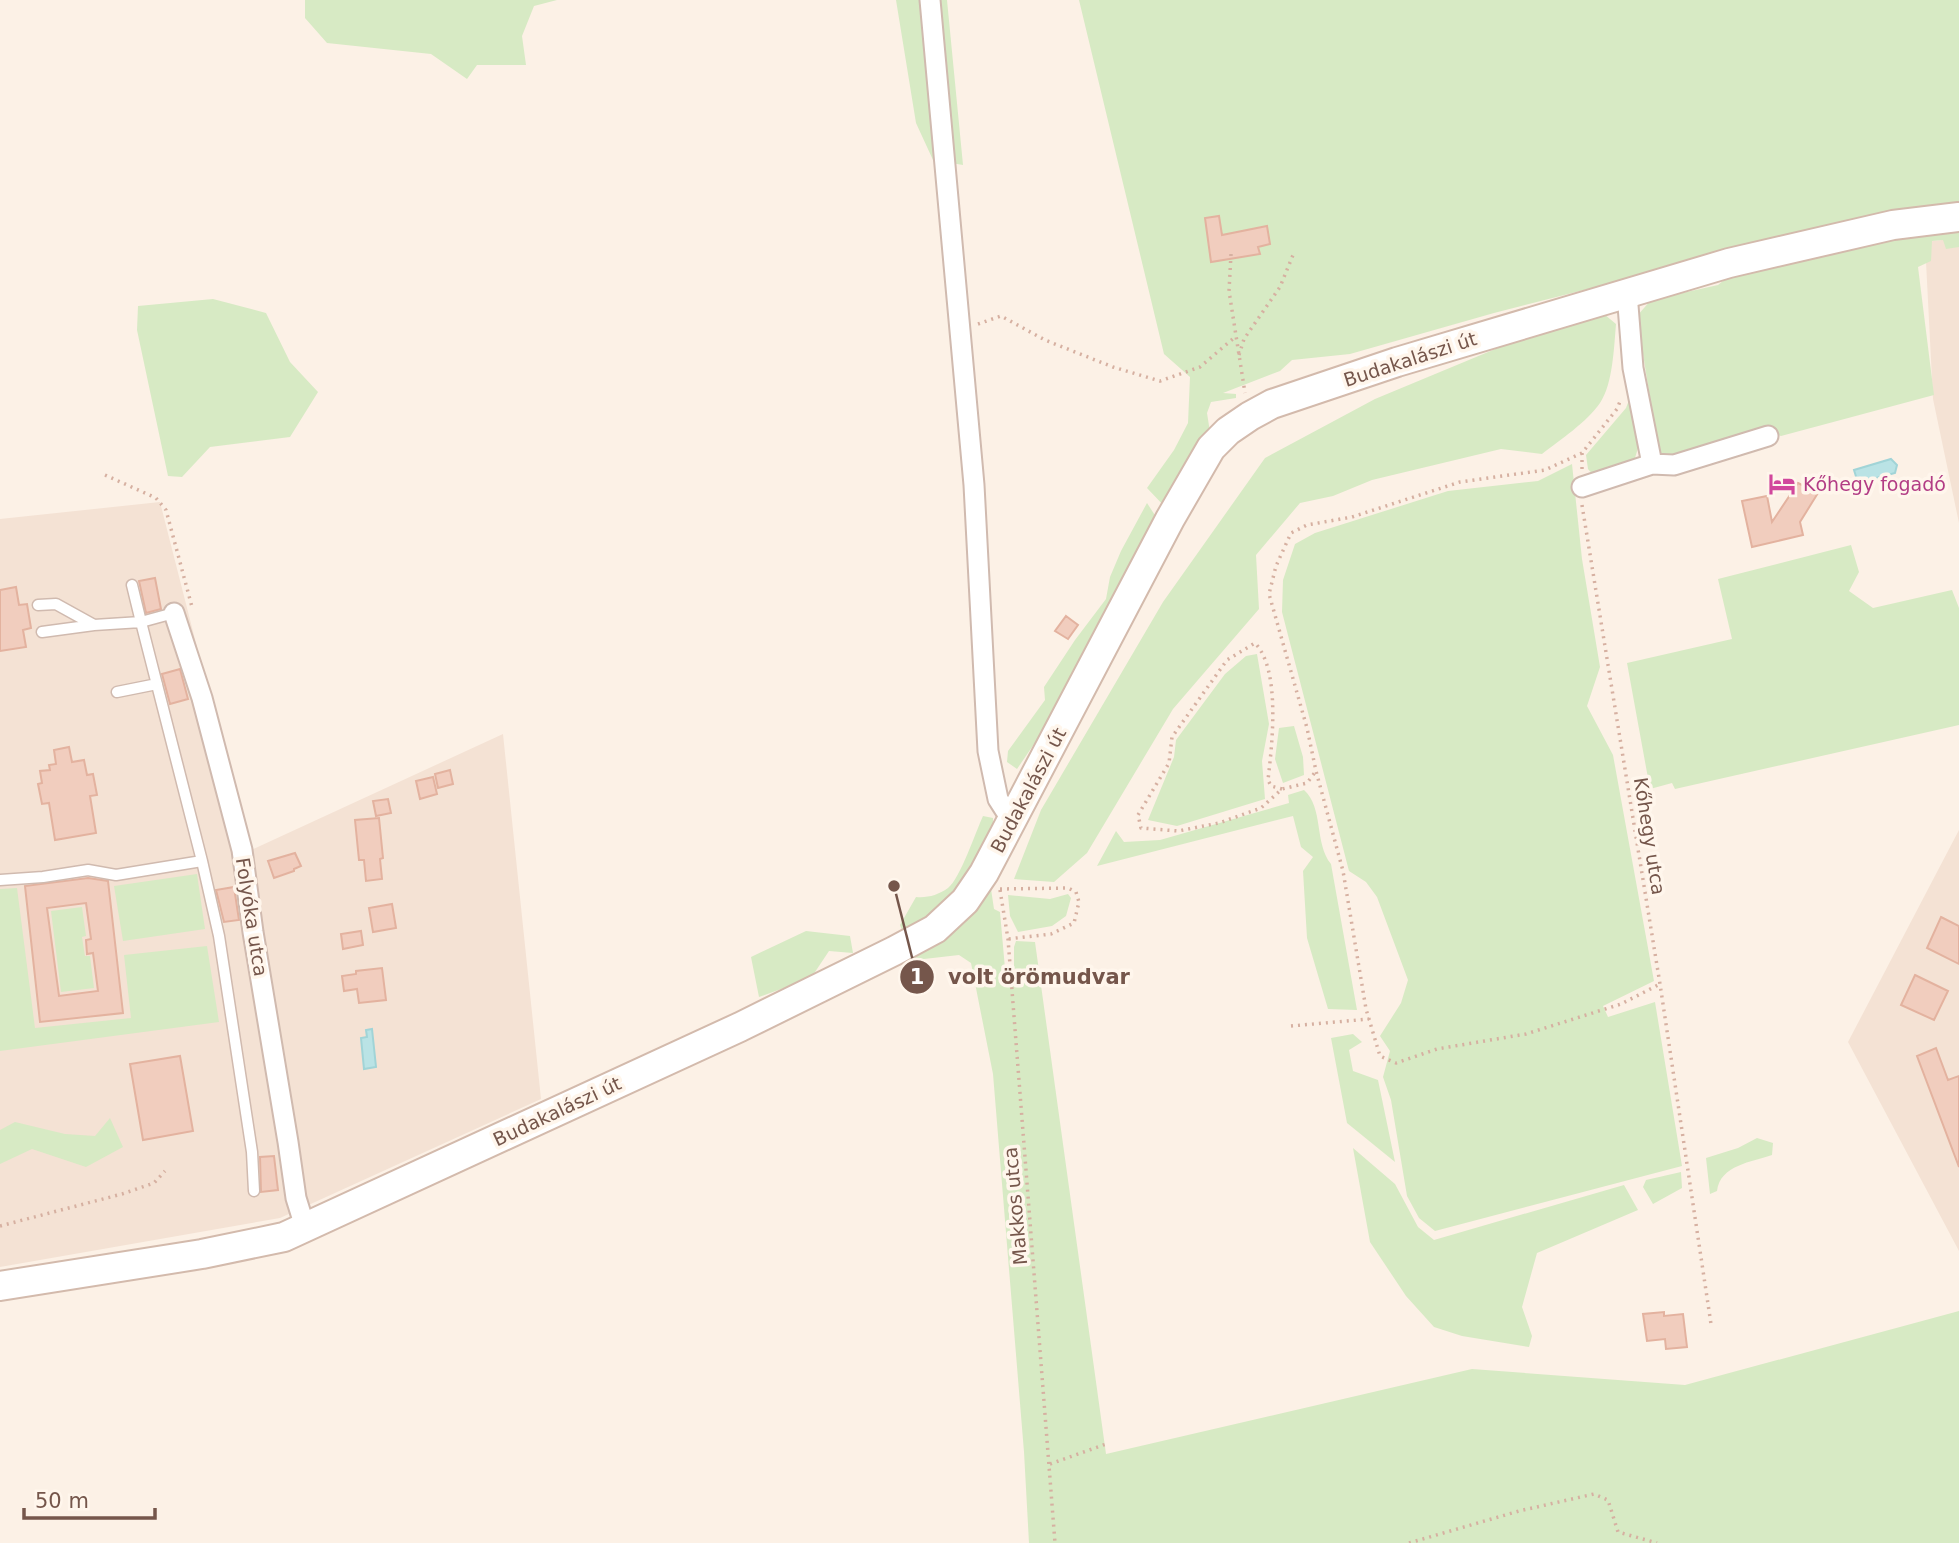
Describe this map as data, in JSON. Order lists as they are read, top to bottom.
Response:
{
  "streets": {
    "main road": ["Budakalászi út"],
    "street": ["Folyóka utca"],
    "path": ["Kőhegy utca", "Makkos utca"]
  },
  "crossings": [
    ["Budakalászi út", "Folyóka utca"],
    ["Budakalászi út", "Makkos utca"]
  ],
  "places": {
    "hotel": ["Kőhegy fogadó"],
    "other": ["volt örömudvar"]
  },
  "scale_bar": "50 m"
}
